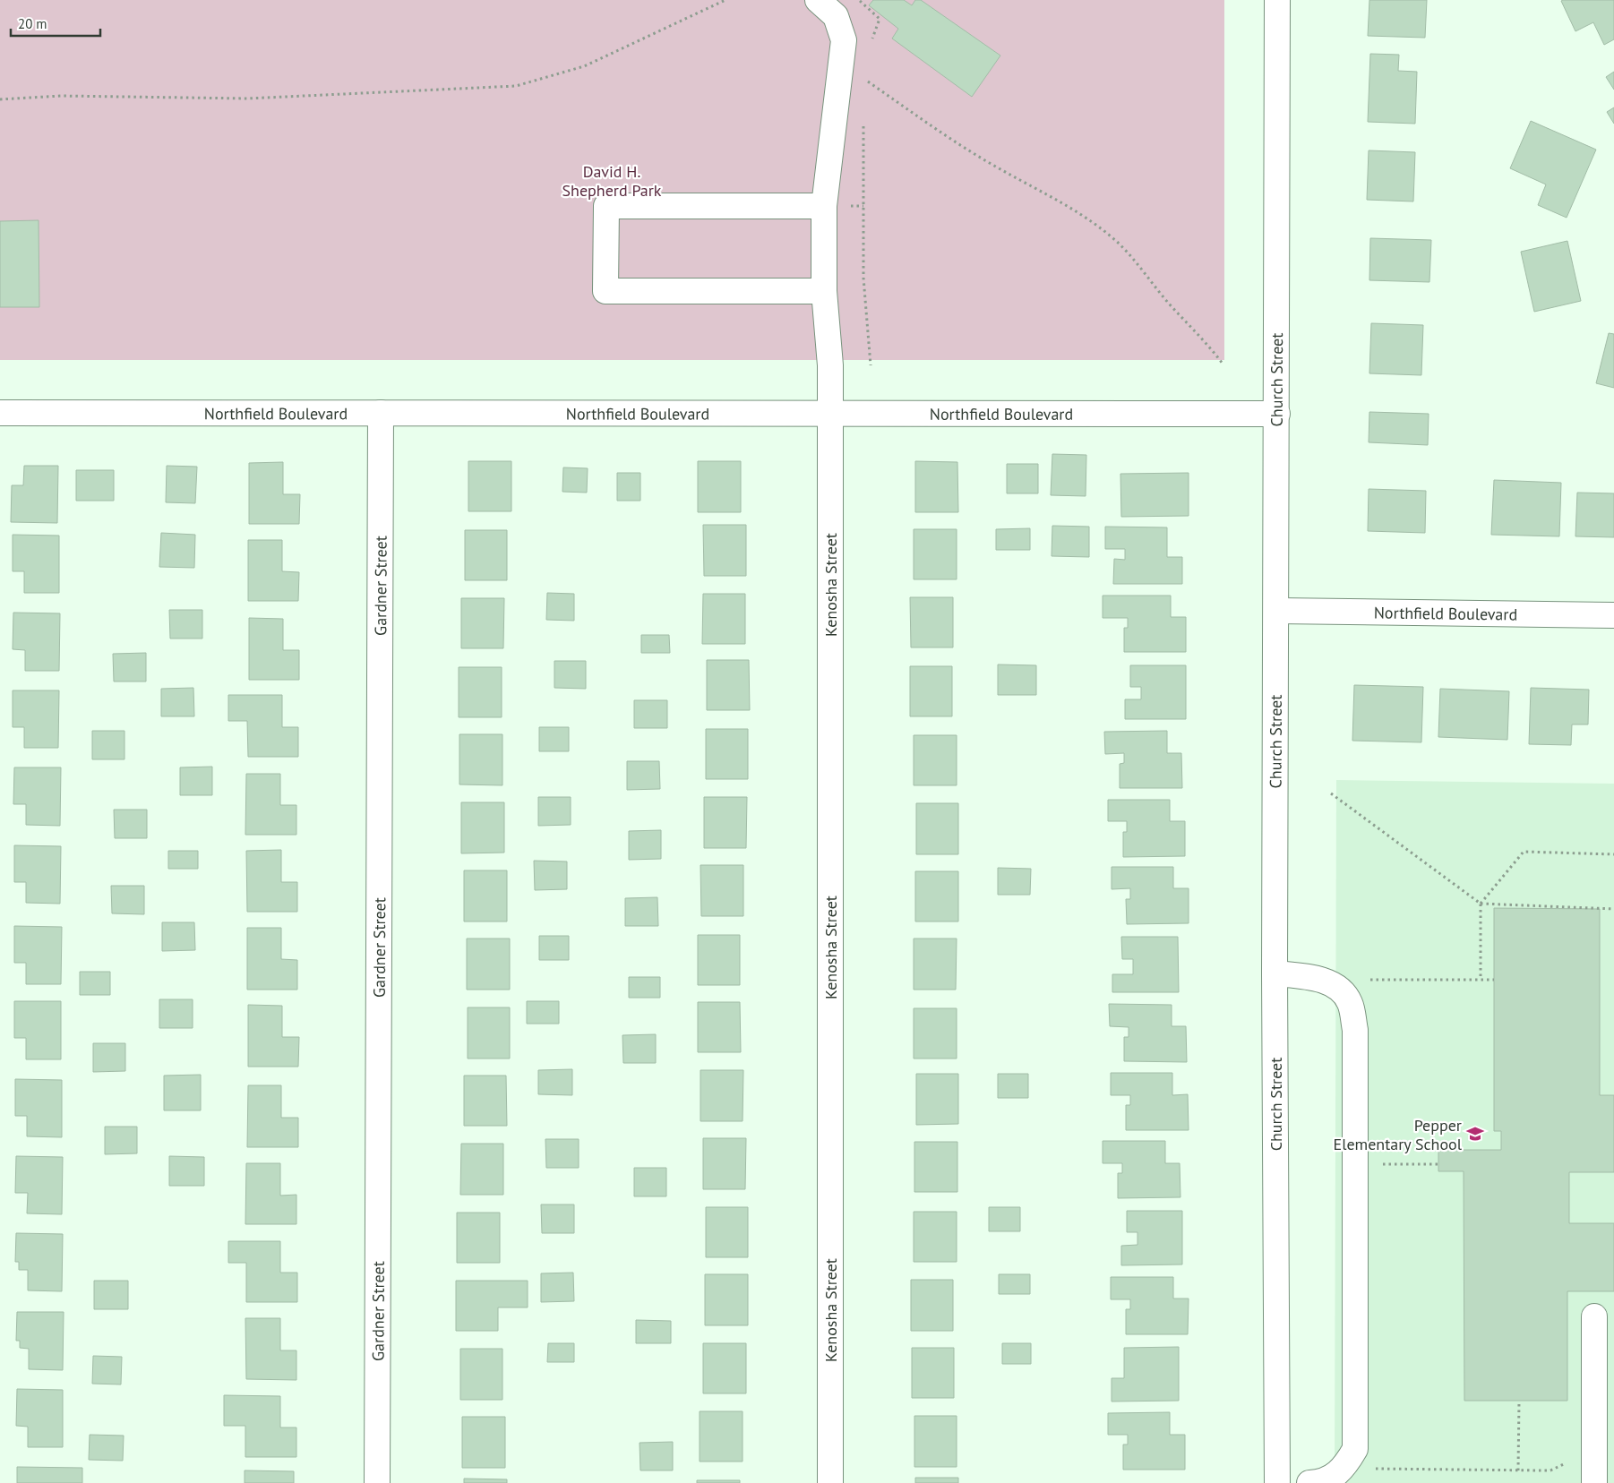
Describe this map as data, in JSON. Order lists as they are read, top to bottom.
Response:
{
  "streets": {
    "street": [
      "Church Street",
      "Northfield Boulevard",
      "Gardner Street",
      "Kenosha Street"
    ]
  },
  "crossings": [
    ["Church Street", "Northfield Boulevard"],
    ["Northfield Boulevard", "Gardner Street"],
    ["Northfield Boulevard", "Kenosha Street"]
  ],
  "parks": ["David H. Shepherd Park"],
  "places": {
    "school or university": ["Pepper Elementary School"]
  },
  "scale_bar": "20 m"
}
